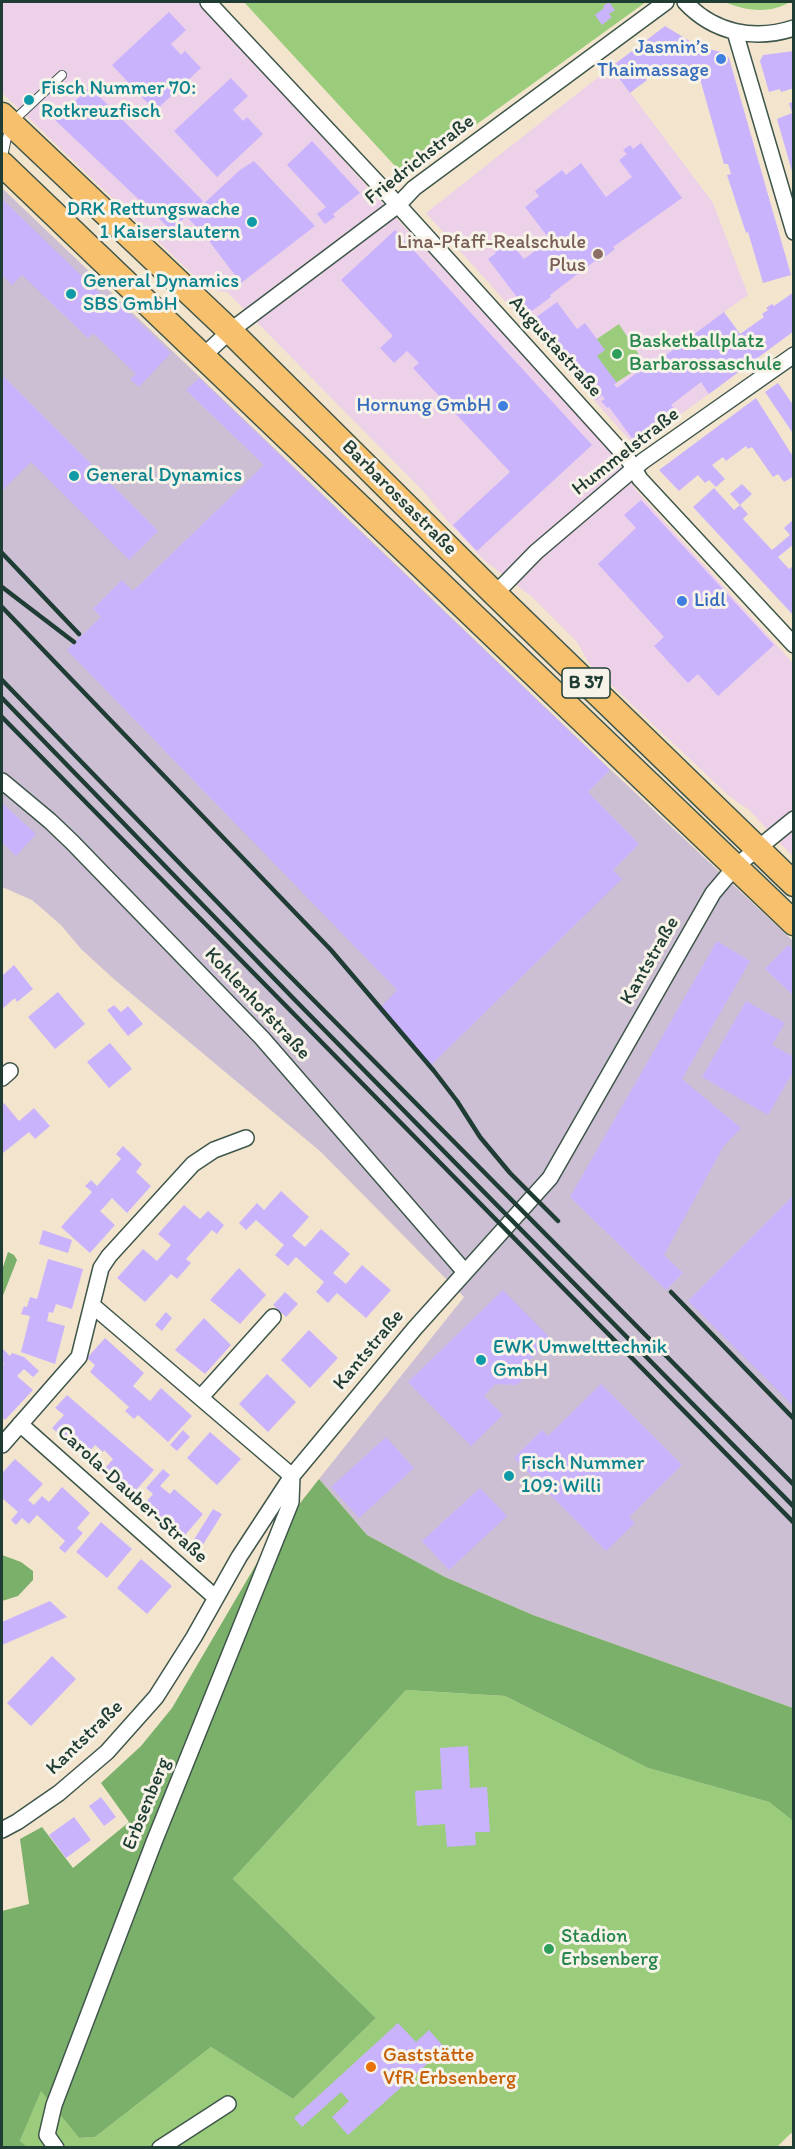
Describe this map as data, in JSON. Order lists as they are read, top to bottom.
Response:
{
  "streets": {
    "main road": ["Barbarossastraße", "B 37"],
    "street": [
      "Friedrichstraße",
      "Augustastraße",
      "Hummelstraße",
      "Kantstraße",
      "Kohlenhofstraße",
      "Carola-Dauber-Straße",
      "Erbsenberg"
    ]
  },
  "crossings": [
    ["Friedrichstraße", "Augustastraße"],
    ["Friedrichstraße", "Barbarossastraße"],
    ["Augustastraße", "Hummelstraße"],
    ["Hummelstraße", "Barbarossastraße"],
    ["Barbarossastraße", "Kantstraße"],
    ["Kantstraße", "Kohlenhofstraße"],
    ["Kantstraße", "Carola-Dauber-Straße"],
    ["Kantstraße", "Erbsenberg"]
  ],
  "places": [
    "Jasmin’s Thaimassage",
    "Fisch Nummer 70: Rotkreuzfisch",
    "DRK Rettungswache 1 Kaiserslautern",
    "Lina-Pfaff-Realschule Plus",
    "General Dynamics SBS GmbH",
    "Basketballplatz Barbarossaschule",
    "Hornung GmbH",
    "General Dynamics",
    "Lidl",
    "EWK Umwelttechnik GmbH",
    "Fisch Nummer 109: Willi",
    "Stadion Erbsenberg",
    "Gaststätte VfR Erbsenberg"
  ]
}
